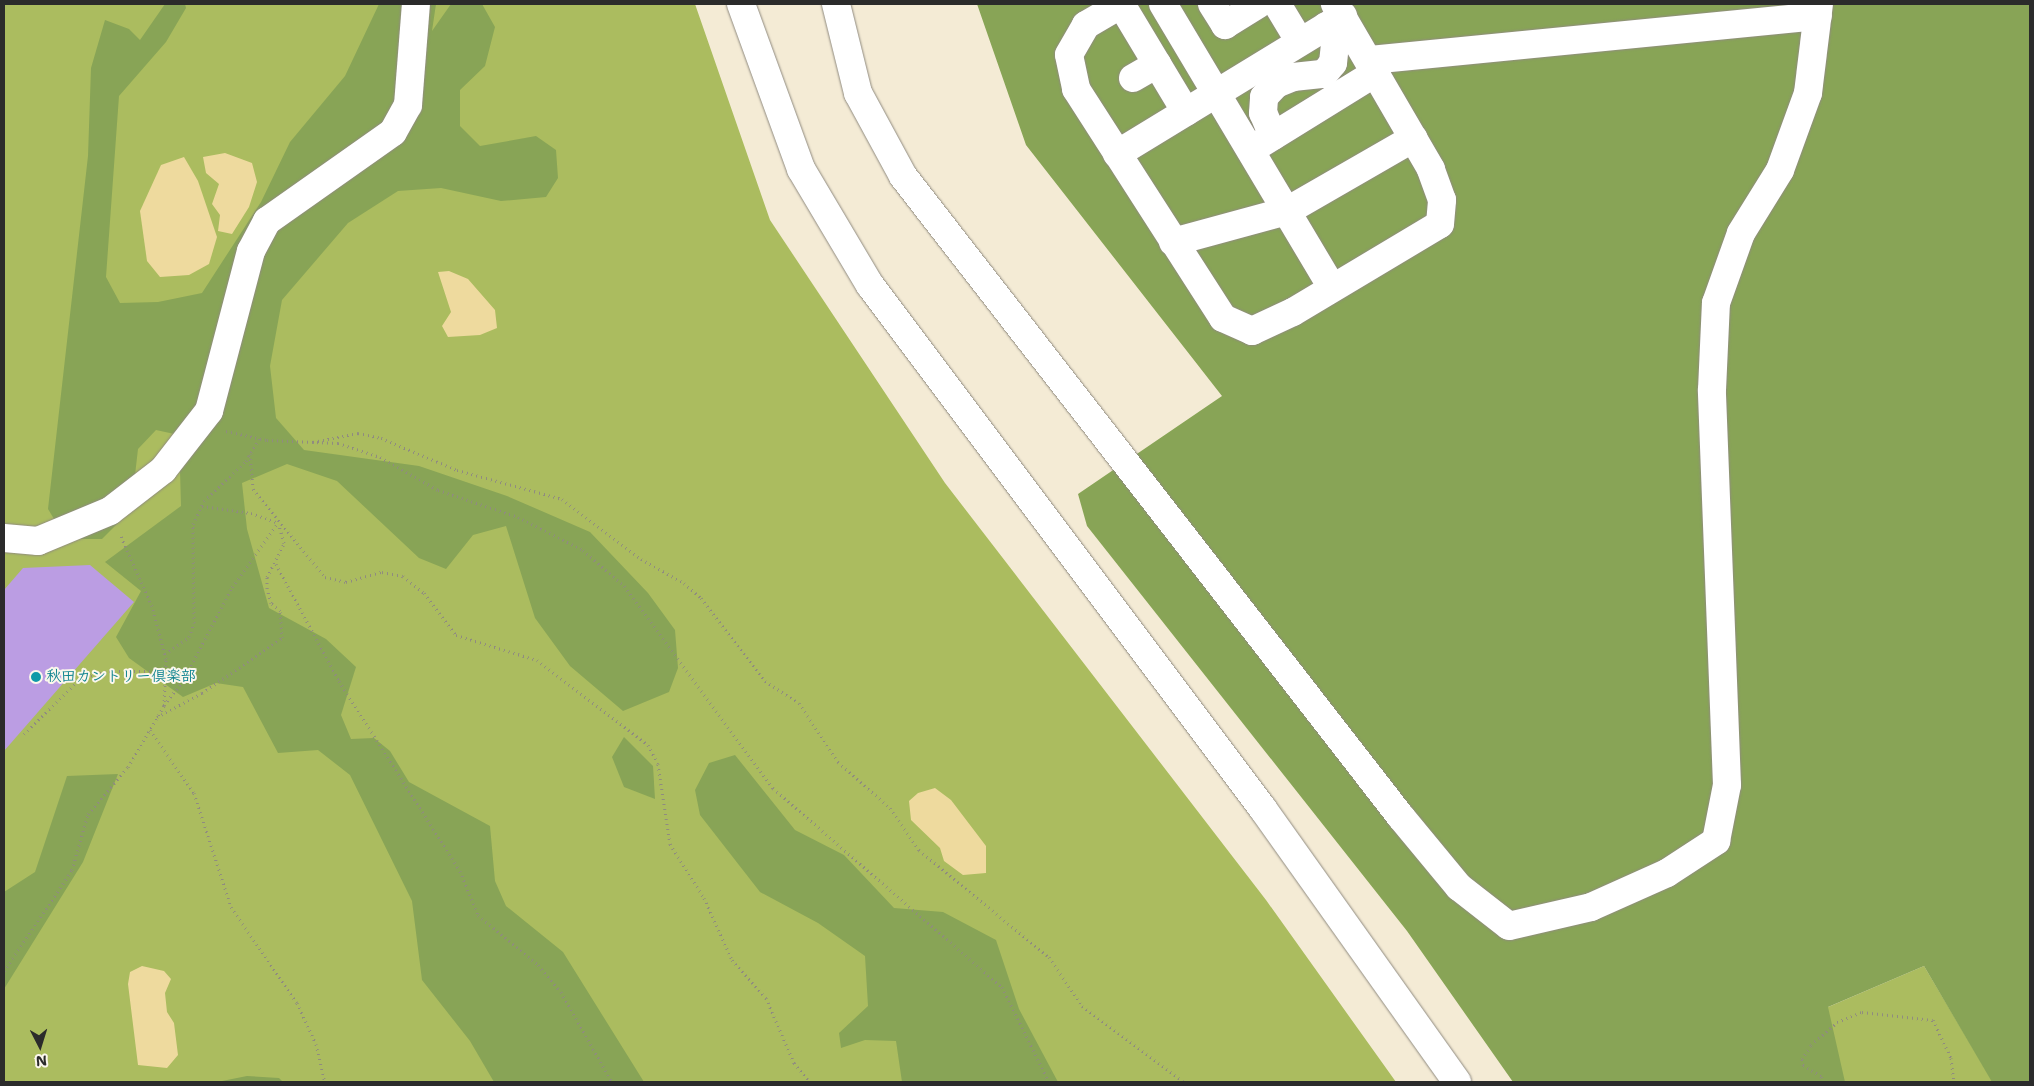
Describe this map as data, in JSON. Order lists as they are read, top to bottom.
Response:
{
  "places": ["秋田カントリー倶楽部"],
  "north": "bottom"
}
